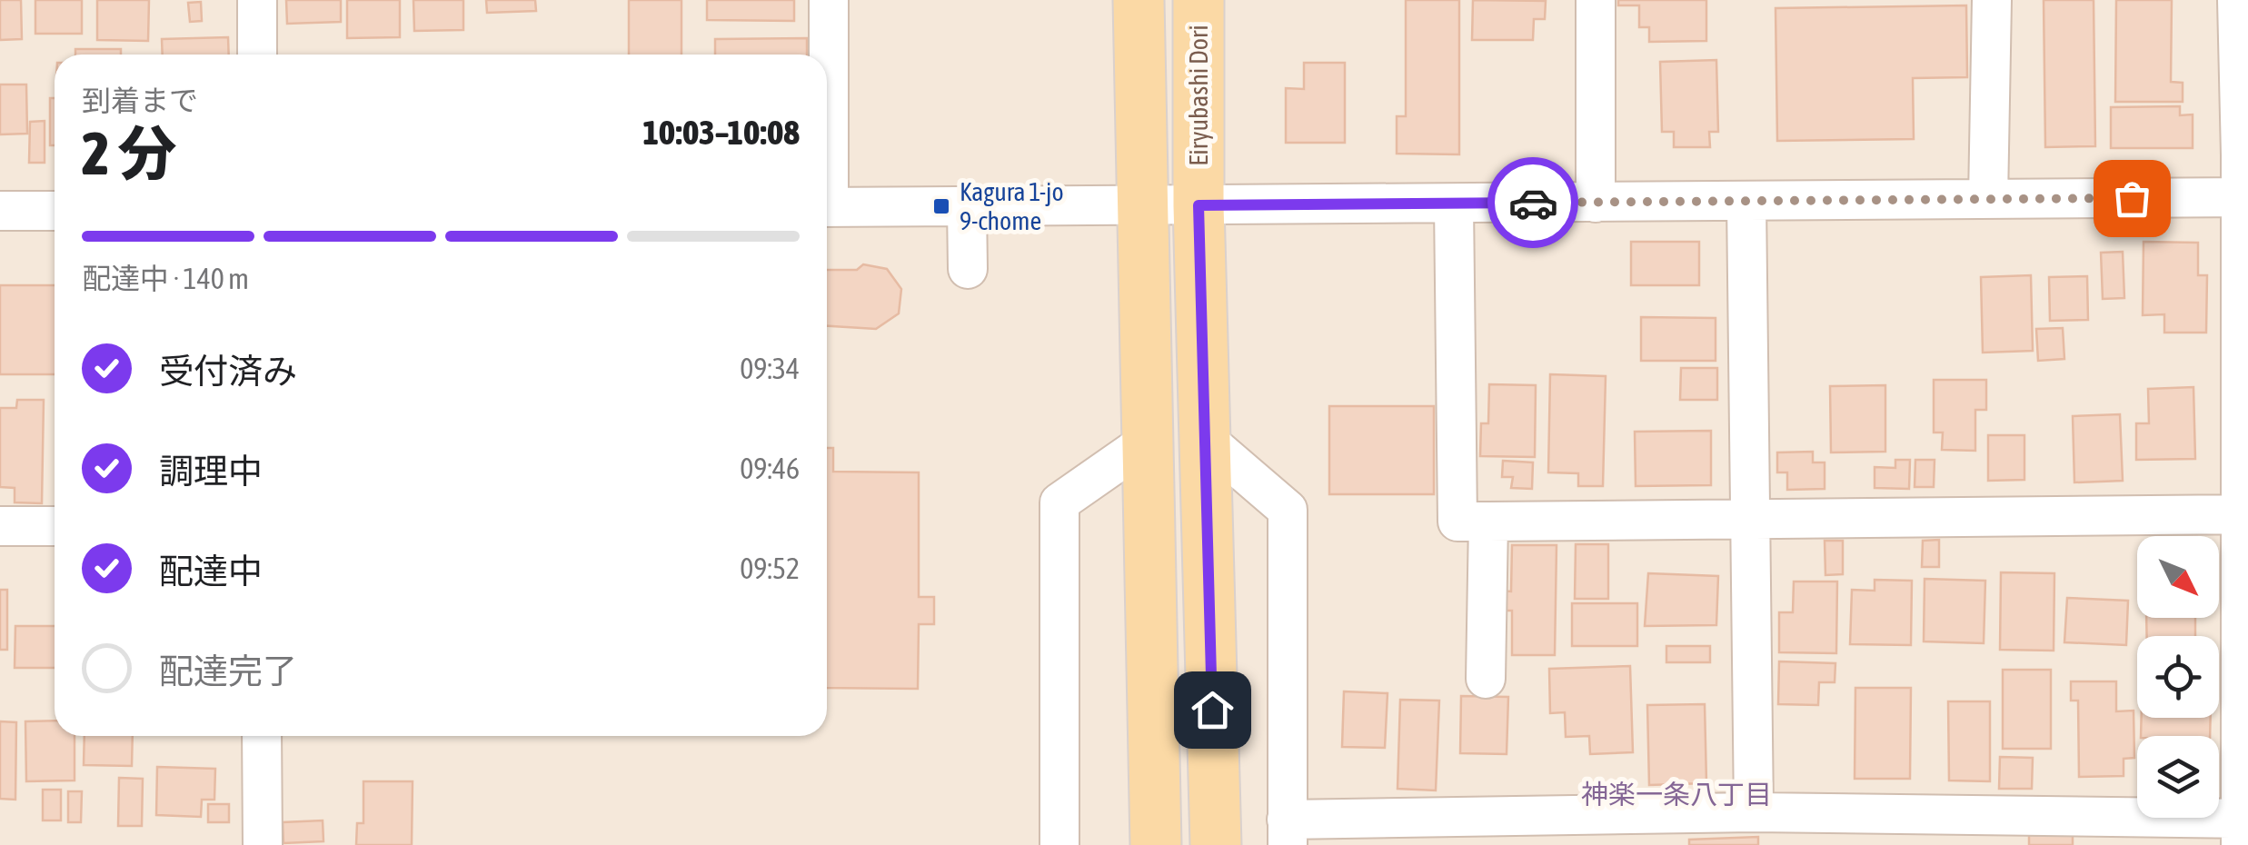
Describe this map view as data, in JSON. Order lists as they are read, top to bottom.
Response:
{
  "streets": {
    "main road": ["Eiryubashi Dori"]
  },
  "districts": ["神楽一条八丁目"],
  "places": {
    "transit": ["Kagura 1-jo 9-chome"]
  },
  "north": "bottom right",
  "page": {
    "heading": ["2 分", "到着まで", "10:03–10:08"],
    "bar": "配達中 · 140 m",
    "list": [
      ["受付済み", "09:34"],
      ["調理中", "09:46"],
      ["配達中", "09:52"],
      "配達完了"
    ]
  }
}
